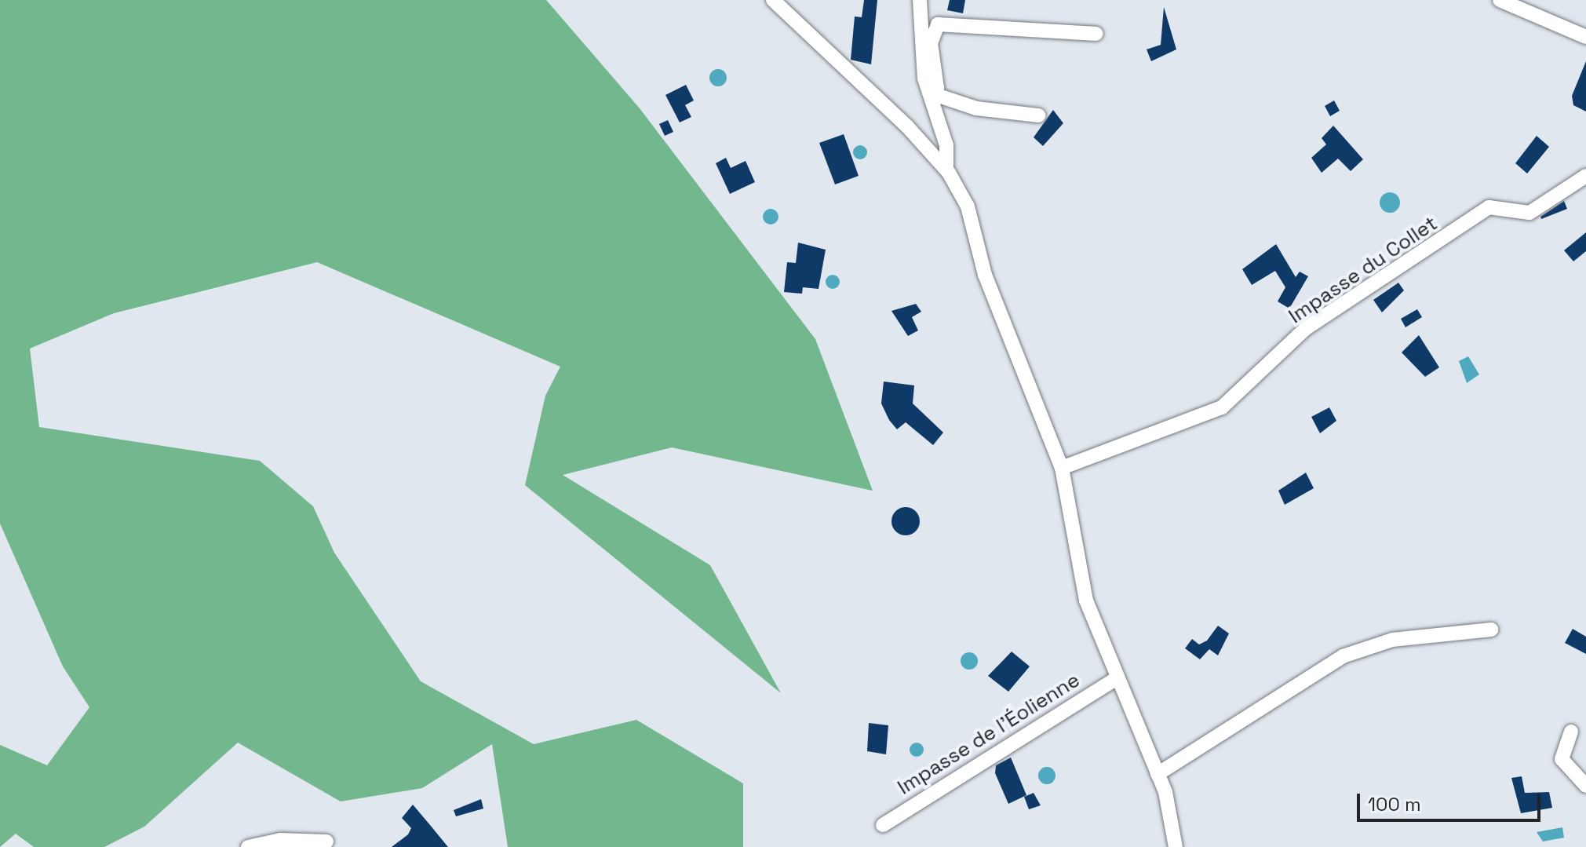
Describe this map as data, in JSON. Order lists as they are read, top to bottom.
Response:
{
  "streets": {
    "street": ["Impasse du Collet", "Impasse de l'Éolienne"]
  },
  "scale_bar": "100 m"
}
